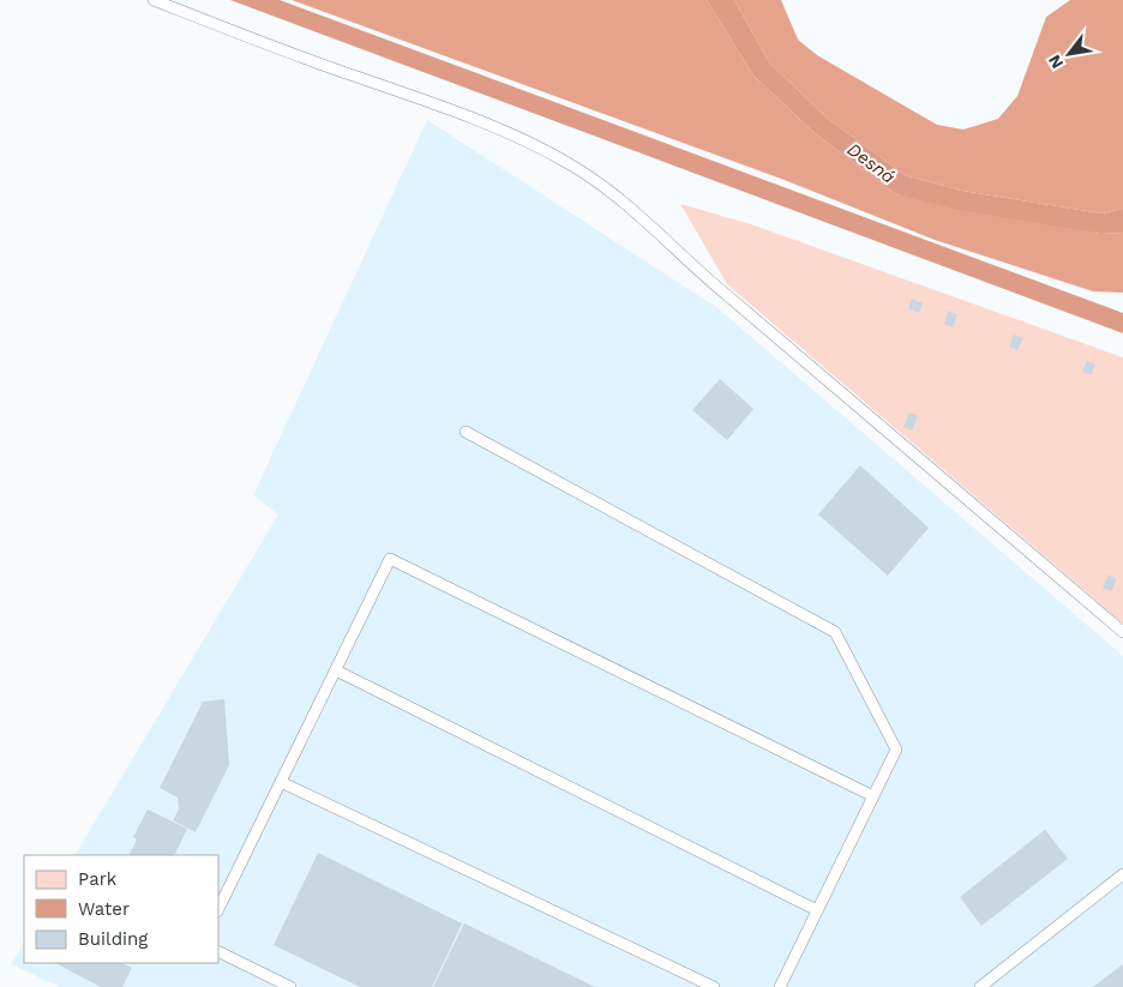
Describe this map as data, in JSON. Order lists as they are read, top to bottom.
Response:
{
  "water": ["Desná"],
  "legend": ["Park", "Water", "Building"],
  "north": "bottom left"
}
